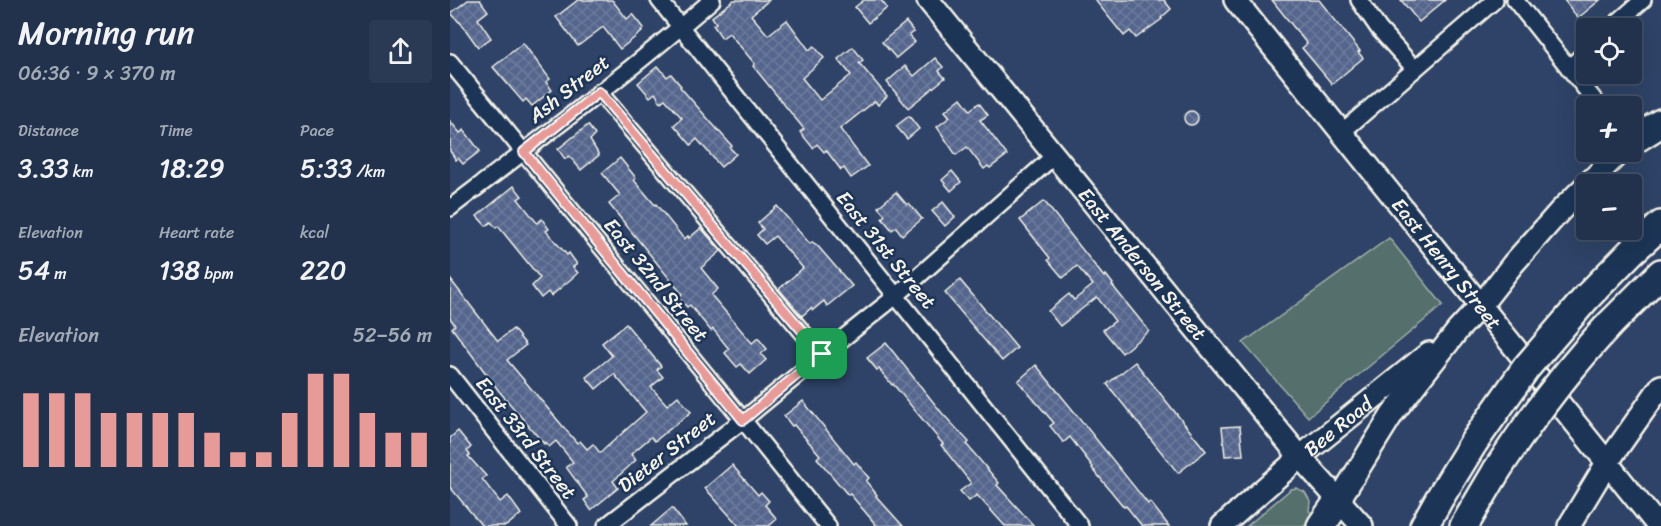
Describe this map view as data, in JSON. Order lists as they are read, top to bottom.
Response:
{
  "streets": {
    "main road": ["East Henry Street", "East Anderson Street", "Bee Road"],
    "street": [
      "Ash Street",
      "East 31st Street",
      "East 32nd Street",
      "East 33rd Street",
      "Dieter Street"
    ]
  },
  "crossings": [
    ["Ash Street", "East 31st Street"],
    ["Ash Street", "East 32nd Street"],
    ["East 31st Street", "Dieter Street"],
    ["East Anderson Street", "Bee Road"],
    ["East Anderson Street", "Dieter Street"],
    ["East 32nd Street", "Dieter Street"]
  ],
  "page": {
    "heading": ["Morning run", "06:36 · 9 × 370 m"],
    "map_buttons": ["+", "−"],
    "stats": [
      ["Distance", "3.33 km"],
      ["Time", "18:29"],
      ["Pace", "5:33 /km"],
      ["Elevation", "54 m"],
      ["Heart rate", "138 bpm"],
      ["kcal", "220"]
    ],
    "chart": ["Elevation", "52–56 m"]
  }
}
